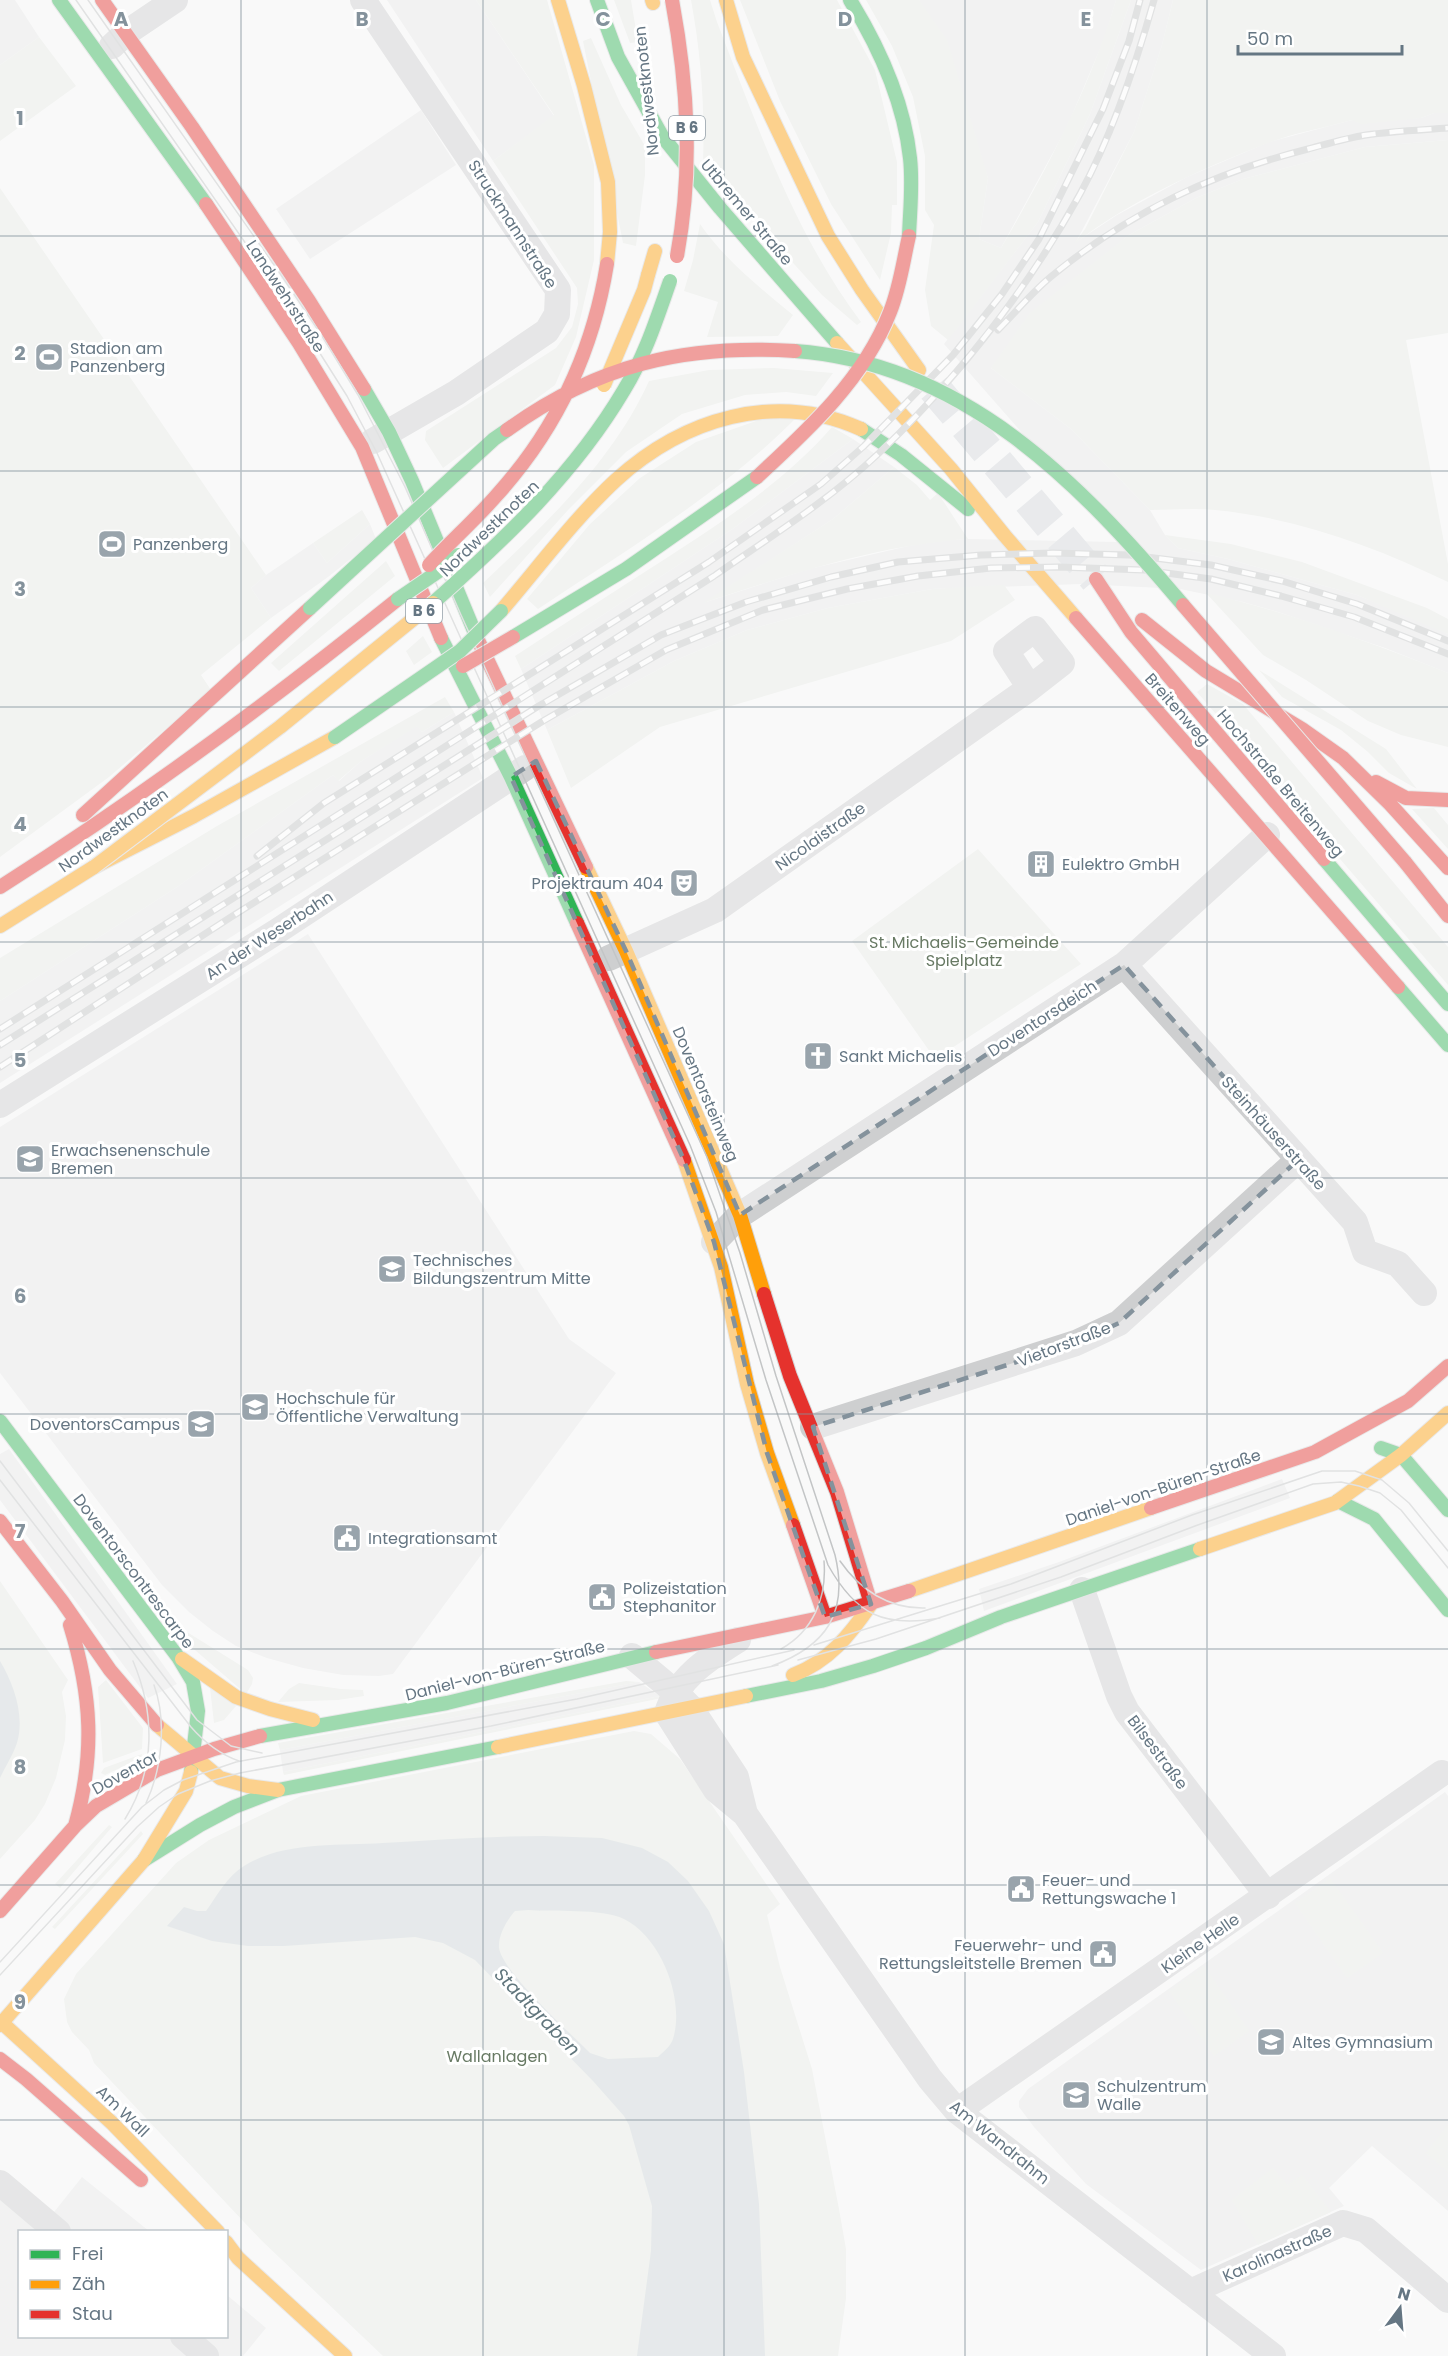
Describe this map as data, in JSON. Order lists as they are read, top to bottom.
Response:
{
  "streets": {
    "main road": [
      "Nordwestknoten",
      "B 6",
      "Utbremer Straße",
      "Landwehrstraße",
      "Breitenweg",
      "Hochstraße Breitenweg",
      "Doventorsteinweg",
      "Daniel-von-Büren-Straße",
      "Doventorscontrescarpe",
      "Doventor",
      "Am Wall"
    ],
    "street": [
      "Struckmannstraße",
      "Nicolaistraße",
      "An der Weserbahn",
      "Doventorsdeich",
      "Steinhäuserstraße",
      "Vietorstraße",
      "Bilsestraße",
      "Kleine Helle",
      "Am Wandrahm",
      "Karolinastraße"
    ]
  },
  "crossings": [
    ["Utbremer Straße", "Breitenweg"],
    ["Struckmannstraße", "Landwehrstraße"],
    ["Landwehrstraße", "An der Weserbahn"],
    ["Landwehrstraße", "Doventorsteinweg"],
    ["Breitenweg", "Doventorsdeich"],
    ["Nicolaistraße", "Doventorsteinweg"],
    ["An der Weserbahn", "Doventorsteinweg"],
    ["Doventorsdeich", "Doventorsteinweg"],
    ["Doventorsdeich", "Steinhäuserstraße"],
    ["Doventorsteinweg", "Vietorstraße"],
    ["Doventorsteinweg", "Daniel-von-Büren-Straße"],
    ["Steinhäuserstraße", "Vietorstraße"],
    ["Daniel-von-Büren-Straße", "Doventorscontrescarpe"],
    ["Daniel-von-Büren-Straße", "Doventor"],
    ["Daniel-von-Büren-Straße", "Am Wandrahm"],
    ["Doventorscontrescarpe", "Doventor"],
    ["Bilsestraße", "Kleine Helle"],
    ["Kleine Helle", "Am Wandrahm"],
    ["Am Wandrahm", "Karolinastraße"]
  ],
  "water": ["Stadtgraben"],
  "parks": ["St. Michaelis-Gemeinde Spielplatz", "Wallanlagen"],
  "places": {
    "sports": ["Stadion am Panzenberg", "Panzenberg"],
    "building": ["Eulektro GmbH"],
    "theatre": ["Projektraum 404"],
    "church": ["Sankt Michaelis"],
    "school or university": [
      "Erwachsenenschule Bremen",
      "Technisches Bildungszentrum Mitte",
      "Hochschule für Öffentliche Verwaltung",
      "DoventorsCampus",
      "Altes Gymnasium",
      "Schulzentrum Walle"
    ],
    "public building": [
      "Integrationsamt",
      "Polizeistation Stephanitor",
      "Feuer- und Rettungswache 1",
      "Feuerwehr- und Rettungsleitstelle Bremen"
    ]
  },
  "legend": ["Frei", "Zäh", "Stau"],
  "scale_bar": "50 m",
  "north": "top",
  "grid": {
    "columns": [
      "A",
      "B",
      "C",
      "D",
      "E"
    ],
    "rows": [
      "1",
      "2",
      "3",
      "4",
      "5",
      "6",
      "7",
      "8",
      "9"
    ]
  }
}
